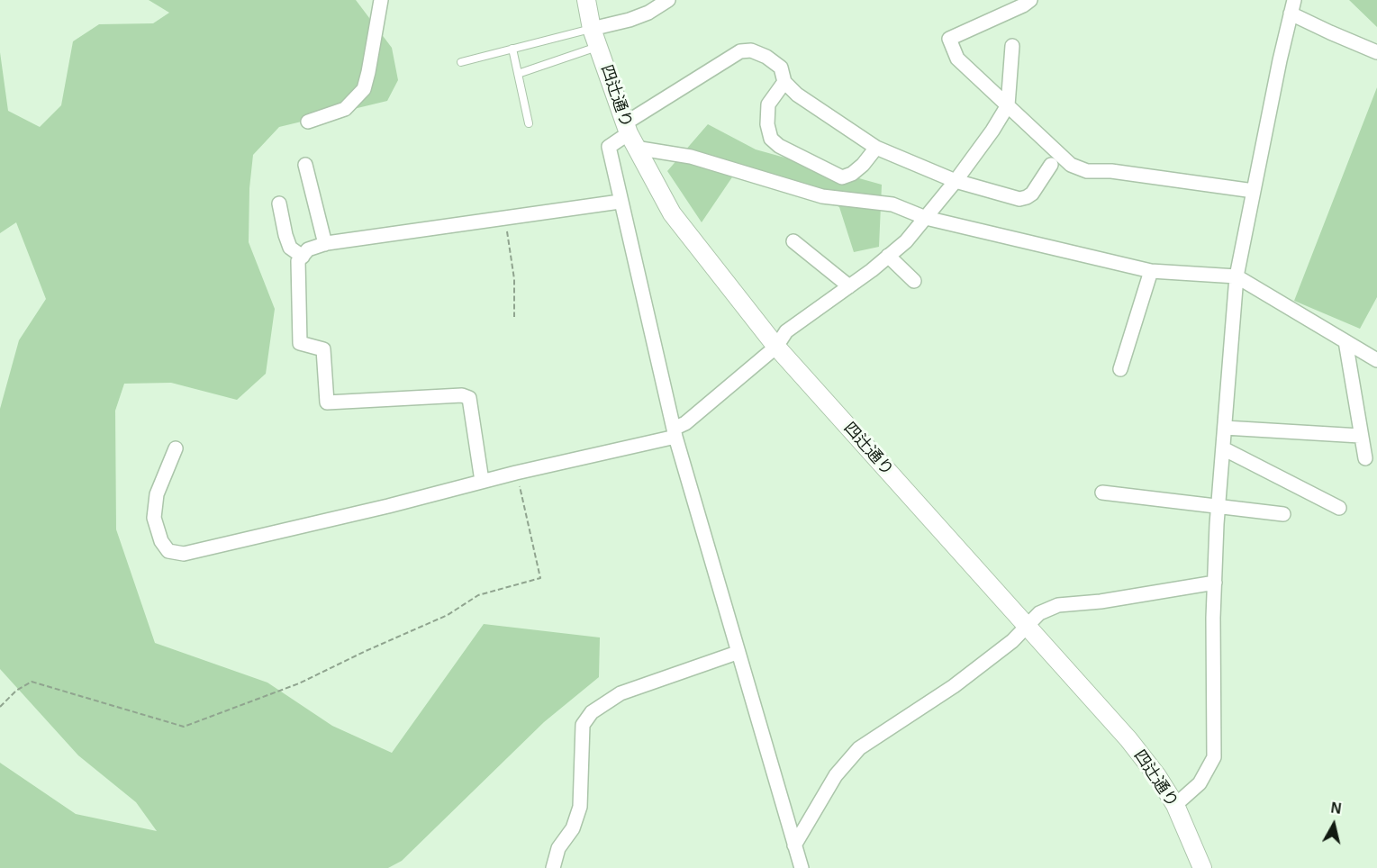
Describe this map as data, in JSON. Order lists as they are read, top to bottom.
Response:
{
  "streets": {
    "street": ["四辻通り"]
  },
  "north": "top"
}
